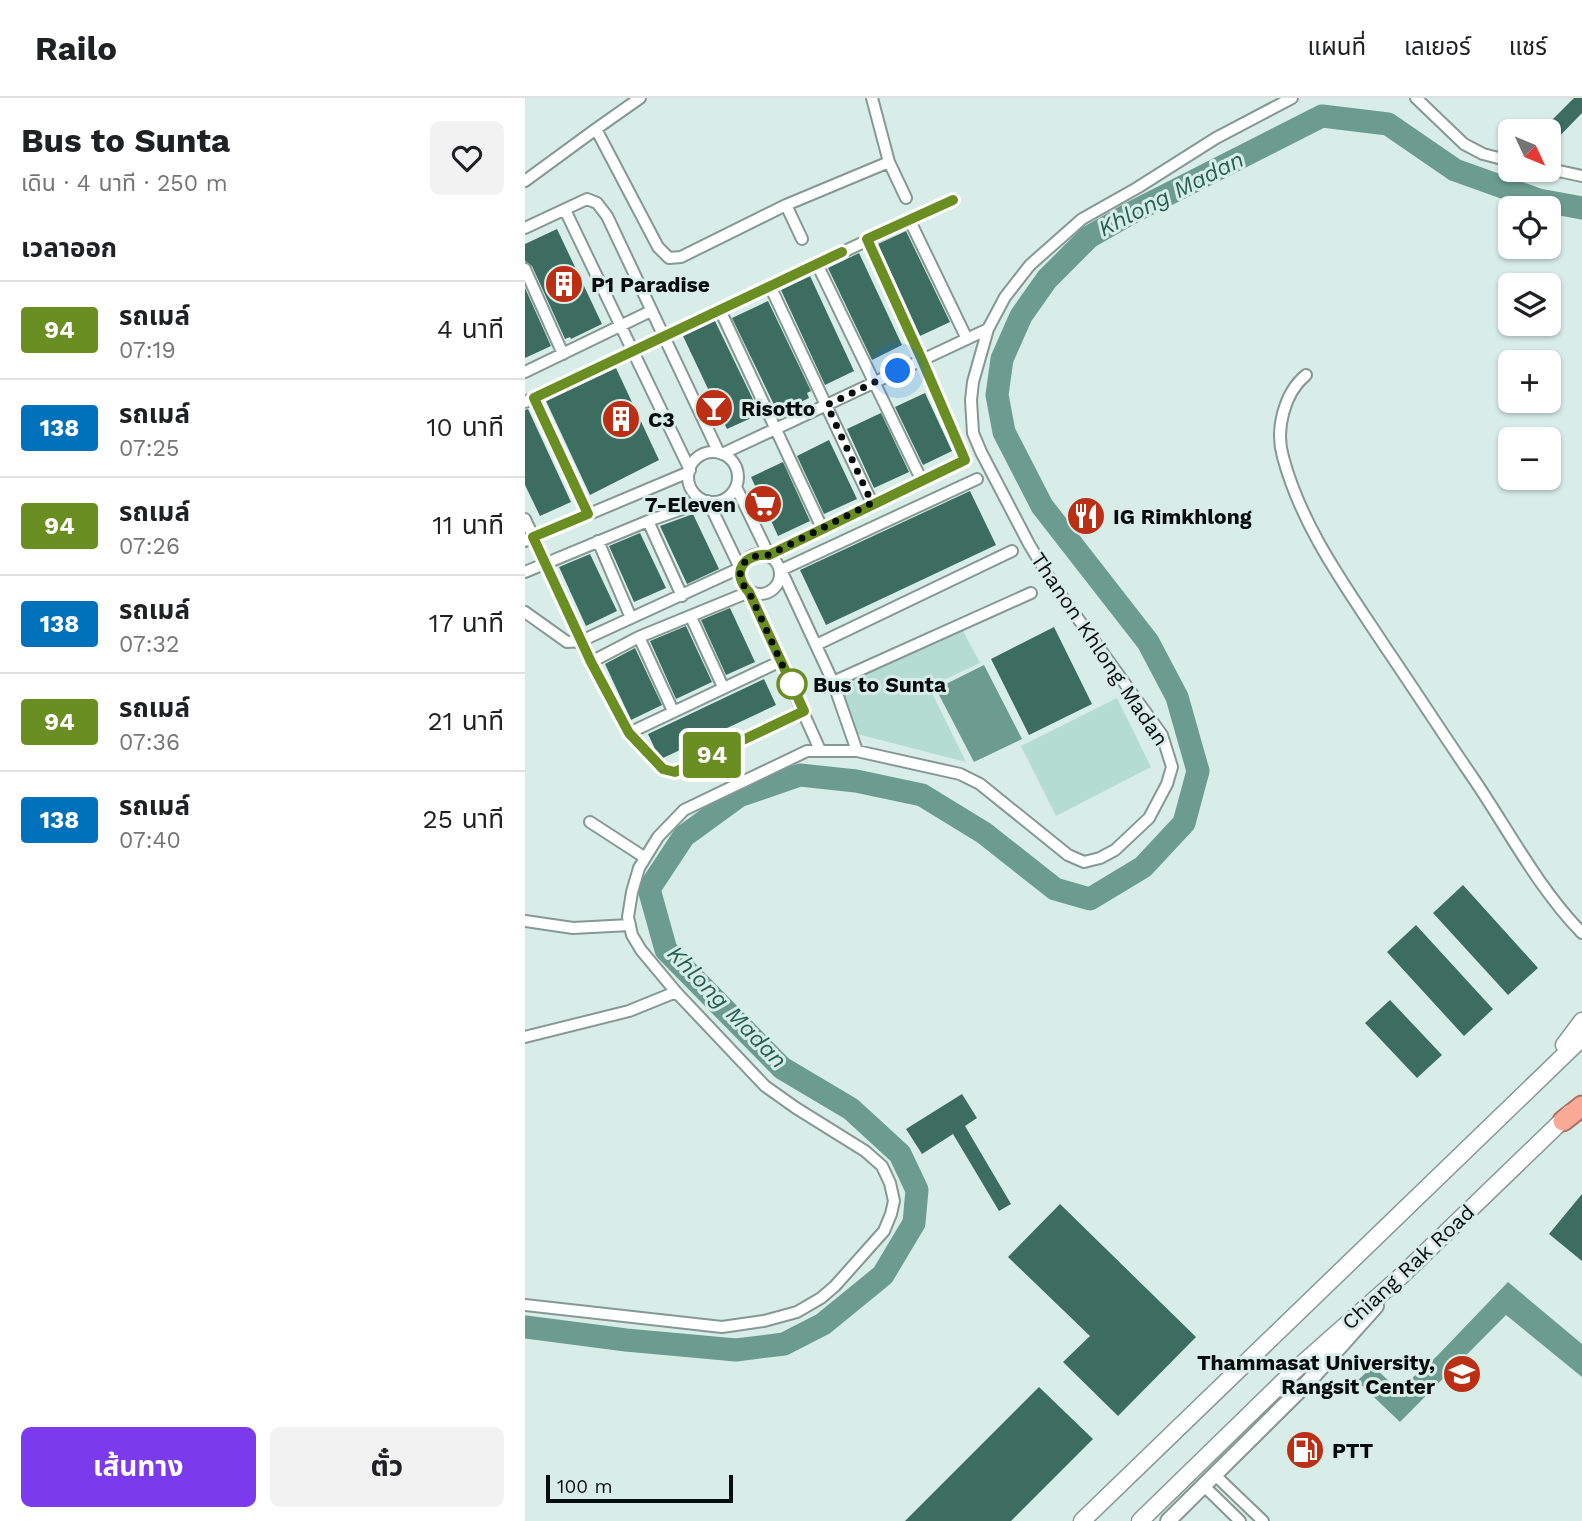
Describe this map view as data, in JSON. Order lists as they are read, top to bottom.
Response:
{
  "streets": {
    "main road": ["Chiang Rak Road"],
    "street": ["Thanon Khlong Madan"]
  },
  "water": ["Khlong Madan"],
  "places": {
    "building": ["P1 Paradise", "C3"],
    "bar": ["Risotto"],
    "supermarket": ["7-Eleven"],
    "restaurant": ["IG Rimkhlong"],
    "other": ["Bus to Sunta"],
    "school or university": ["Thammasat University, Rangsit Center"],
    "fuel station": ["PTT"]
  },
  "lines": ["bus line 94"],
  "scale_bar": "100 m",
  "north": "bottom right",
  "page": {
    "header": "Railo",
    "nav": ["แผนที่", "เลเยอร์", "แชร์"],
    "heading": [
      ["Bus to Sunta", "เดิน · 4 นาที · 250 m"],
      "เวลาออก"
    ],
    "on_map": "94",
    "map_buttons": ["+", "−"],
    "list": [
      {
        "mark": "94",
        "name": "รถเมล์",
        "note": "07:19",
        "value": "4 นาที"
      },
      {
        "mark": "138",
        "name": "รถเมล์",
        "note": "07:25",
        "value": "10 นาที"
      },
      {
        "mark": "94",
        "name": "รถเมล์",
        "note": "07:26",
        "value": "11 นาที"
      },
      {
        "mark": "138",
        "name": "รถเมล์",
        "note": "07:32",
        "value": "17 นาที"
      },
      {
        "mark": "94",
        "name": "รถเมล์",
        "note": "07:36",
        "value": "21 นาที"
      },
      {
        "mark": "138",
        "name": "รถเมล์",
        "note": "07:40",
        "value": "25 นาที"
      }
    ],
    "buttons": ["เส้นทาง", "ตั๋ว"],
    "scale": "100 m"
  }
}
